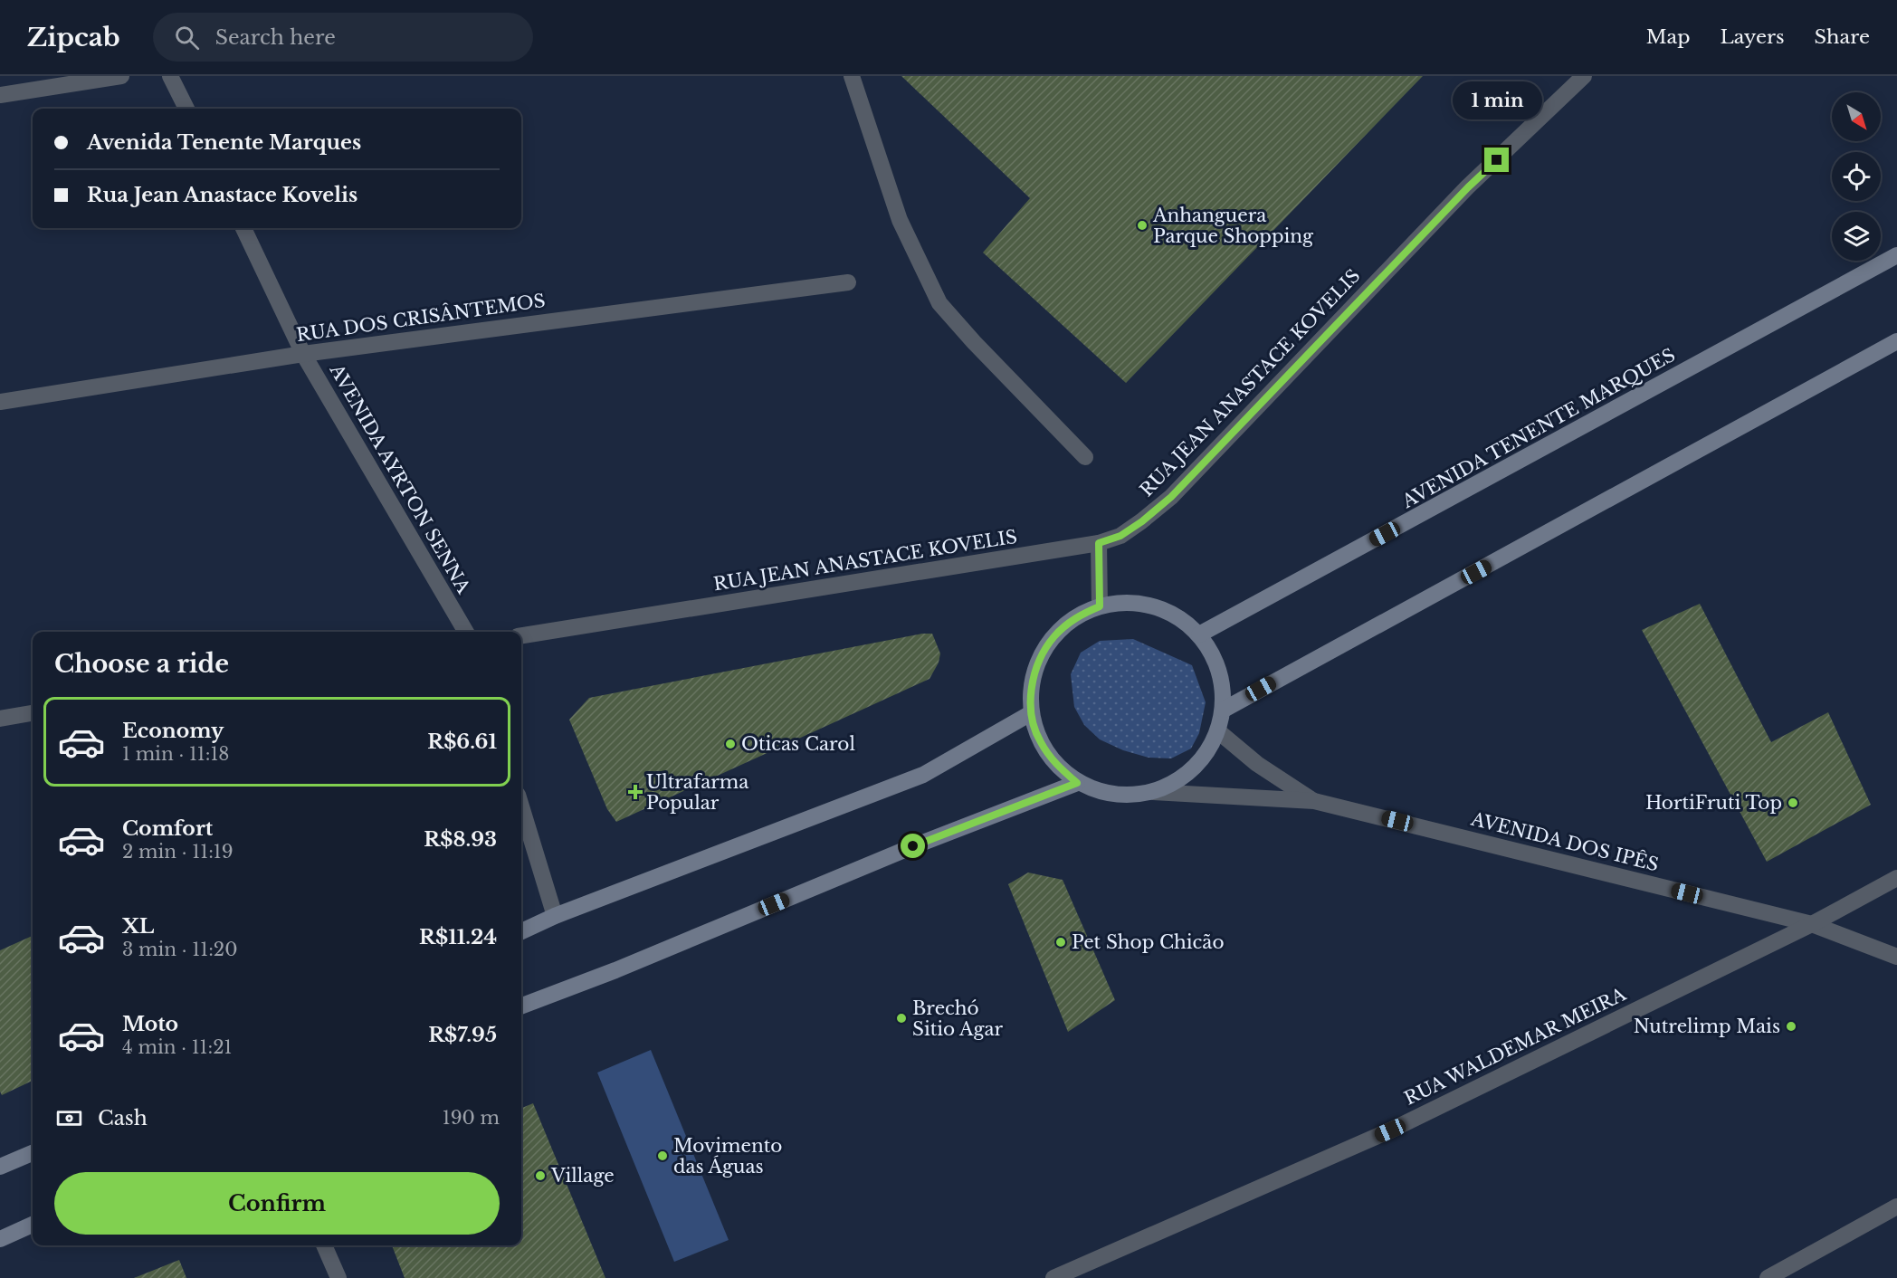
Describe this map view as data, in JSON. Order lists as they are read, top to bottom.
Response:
{
  "streets": {
    "main road": ["AVENIDA TENENTE MARQUES"],
    "street": [
      "RUA DOS CRISÂNTEMOS",
      "RUA JEAN ANASTACE KOVELIS",
      "AVENIDA AYRTON SENNA",
      "AVENIDA DOS IPÊS",
      "RUA WALDEMAR MEIRA"
    ]
  },
  "crossings": [
    ["RUA DOS CRISÂNTEMOS", "AVENIDA AYRTON SENNA"],
    ["AVENIDA TENENTE MARQUES", "AVENIDA DOS IPÊS"],
    ["AVENIDA DOS IPÊS", "RUA WALDEMAR MEIRA"]
  ],
  "places": {
    "other": [
      "Anhanguera Parque Shopping",
      "Oticas Carol",
      "HortiFruti Top",
      "Pet Shop Chicão",
      "Brechó Sitio Agar",
      "Nutrelimp Mais",
      "Movimento das Águas",
      "Village"
    ],
    "health": ["Ultrafarma Popular"]
  },
  "north": "bottom right",
  "page": {
    "header": "Zipcab",
    "search": "Search here",
    "nav": ["Map", "Layers", "Share"],
    "bubble": "1 min",
    "banner": ["Avenida Tenente Marques", "Rua Jean Anastace Kovelis"],
    "heading": "Choose a ride",
    "list": [
      {
        "name": "Economy",
        "note": "1 min · 11:18",
        "value": "R$6.61"
      },
      {
        "name": "Comfort",
        "note": "2 min · 11:19",
        "value": "R$8.93"
      },
      {
        "name": "XL",
        "note": "3 min · 11:20",
        "value": "R$11.24"
      },
      {
        "name": "Moto",
        "note": "4 min · 11:21",
        "value": "R$7.95"
      }
    ],
    "pay": ["Cash", "190 m"],
    "buttons": "Confirm"
  }
}
